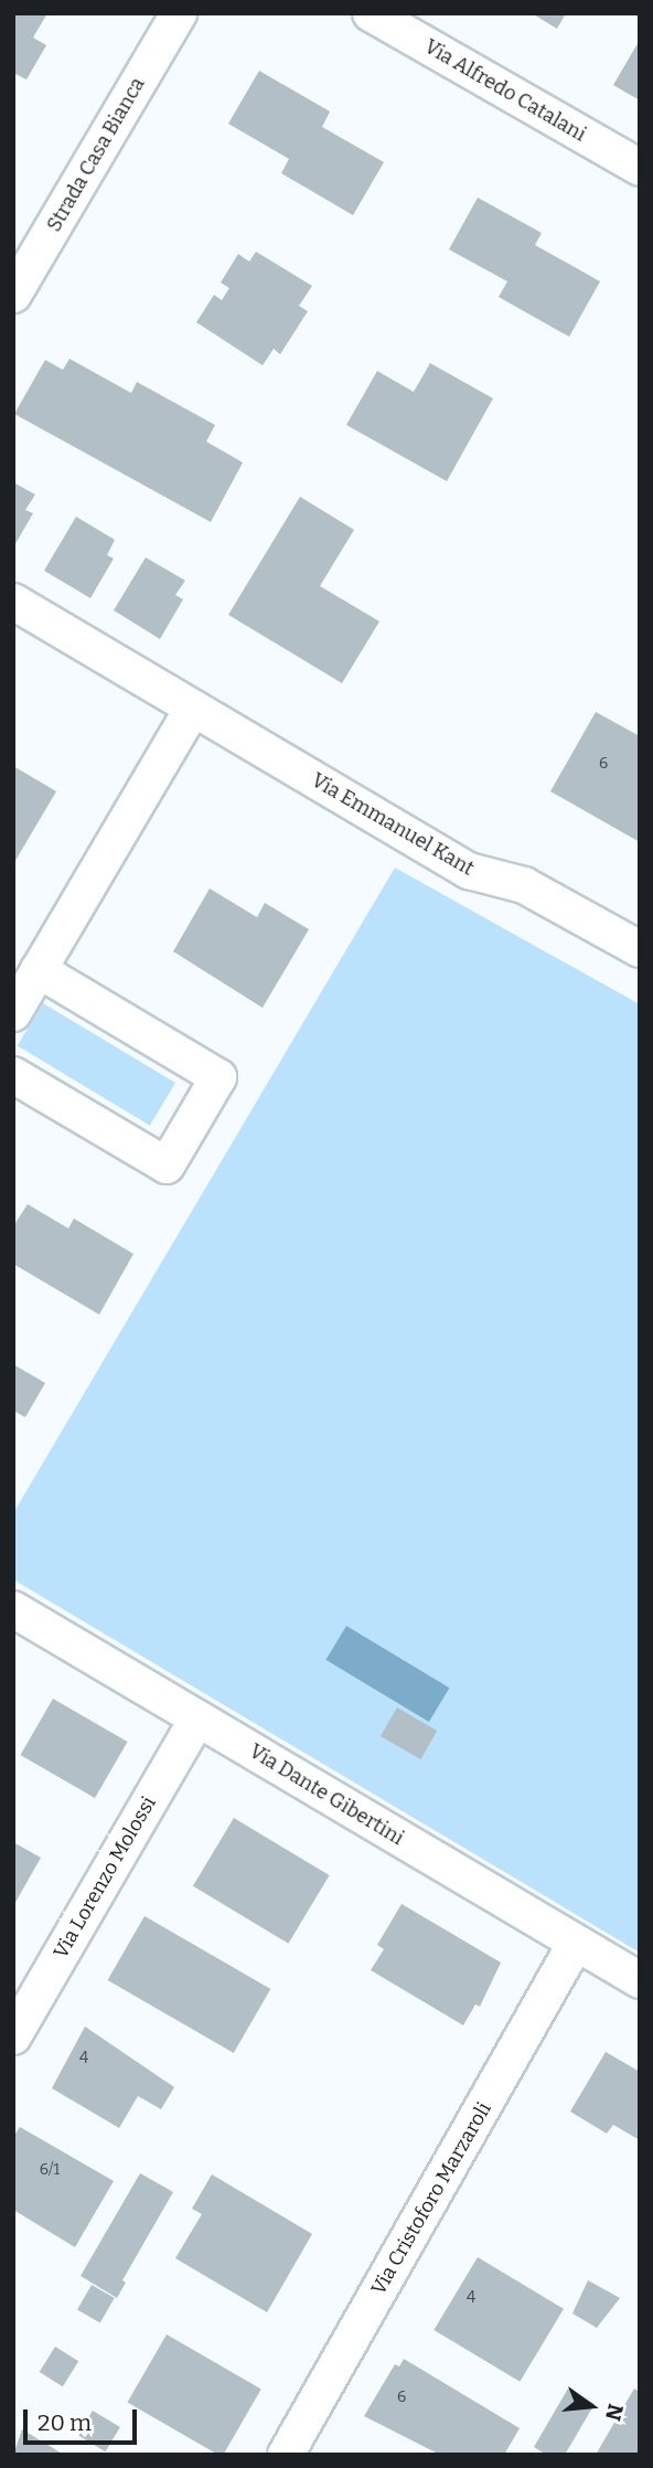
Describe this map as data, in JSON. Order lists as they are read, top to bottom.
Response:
{
  "streets": {
    "street": [
      "Via Alfredo Catalani",
      "Strada Casa Bianca",
      "Via Emmanuel Kant",
      "Via Dante Gibertini",
      "Via Lorenzo Molossi",
      "Via Cristoforo Marzaroli"
    ]
  },
  "crossings": [
    ["Via Dante Gibertini", "Via Lorenzo Molossi"],
    ["Via Dante Gibertini", "Via Cristoforo Marzaroli"]
  ],
  "house_numbers": [
    "6",
    "4",
    "6/1",
    "4",
    "6"
  ],
  "scale_bar": "20 m",
  "north": "right"
}
